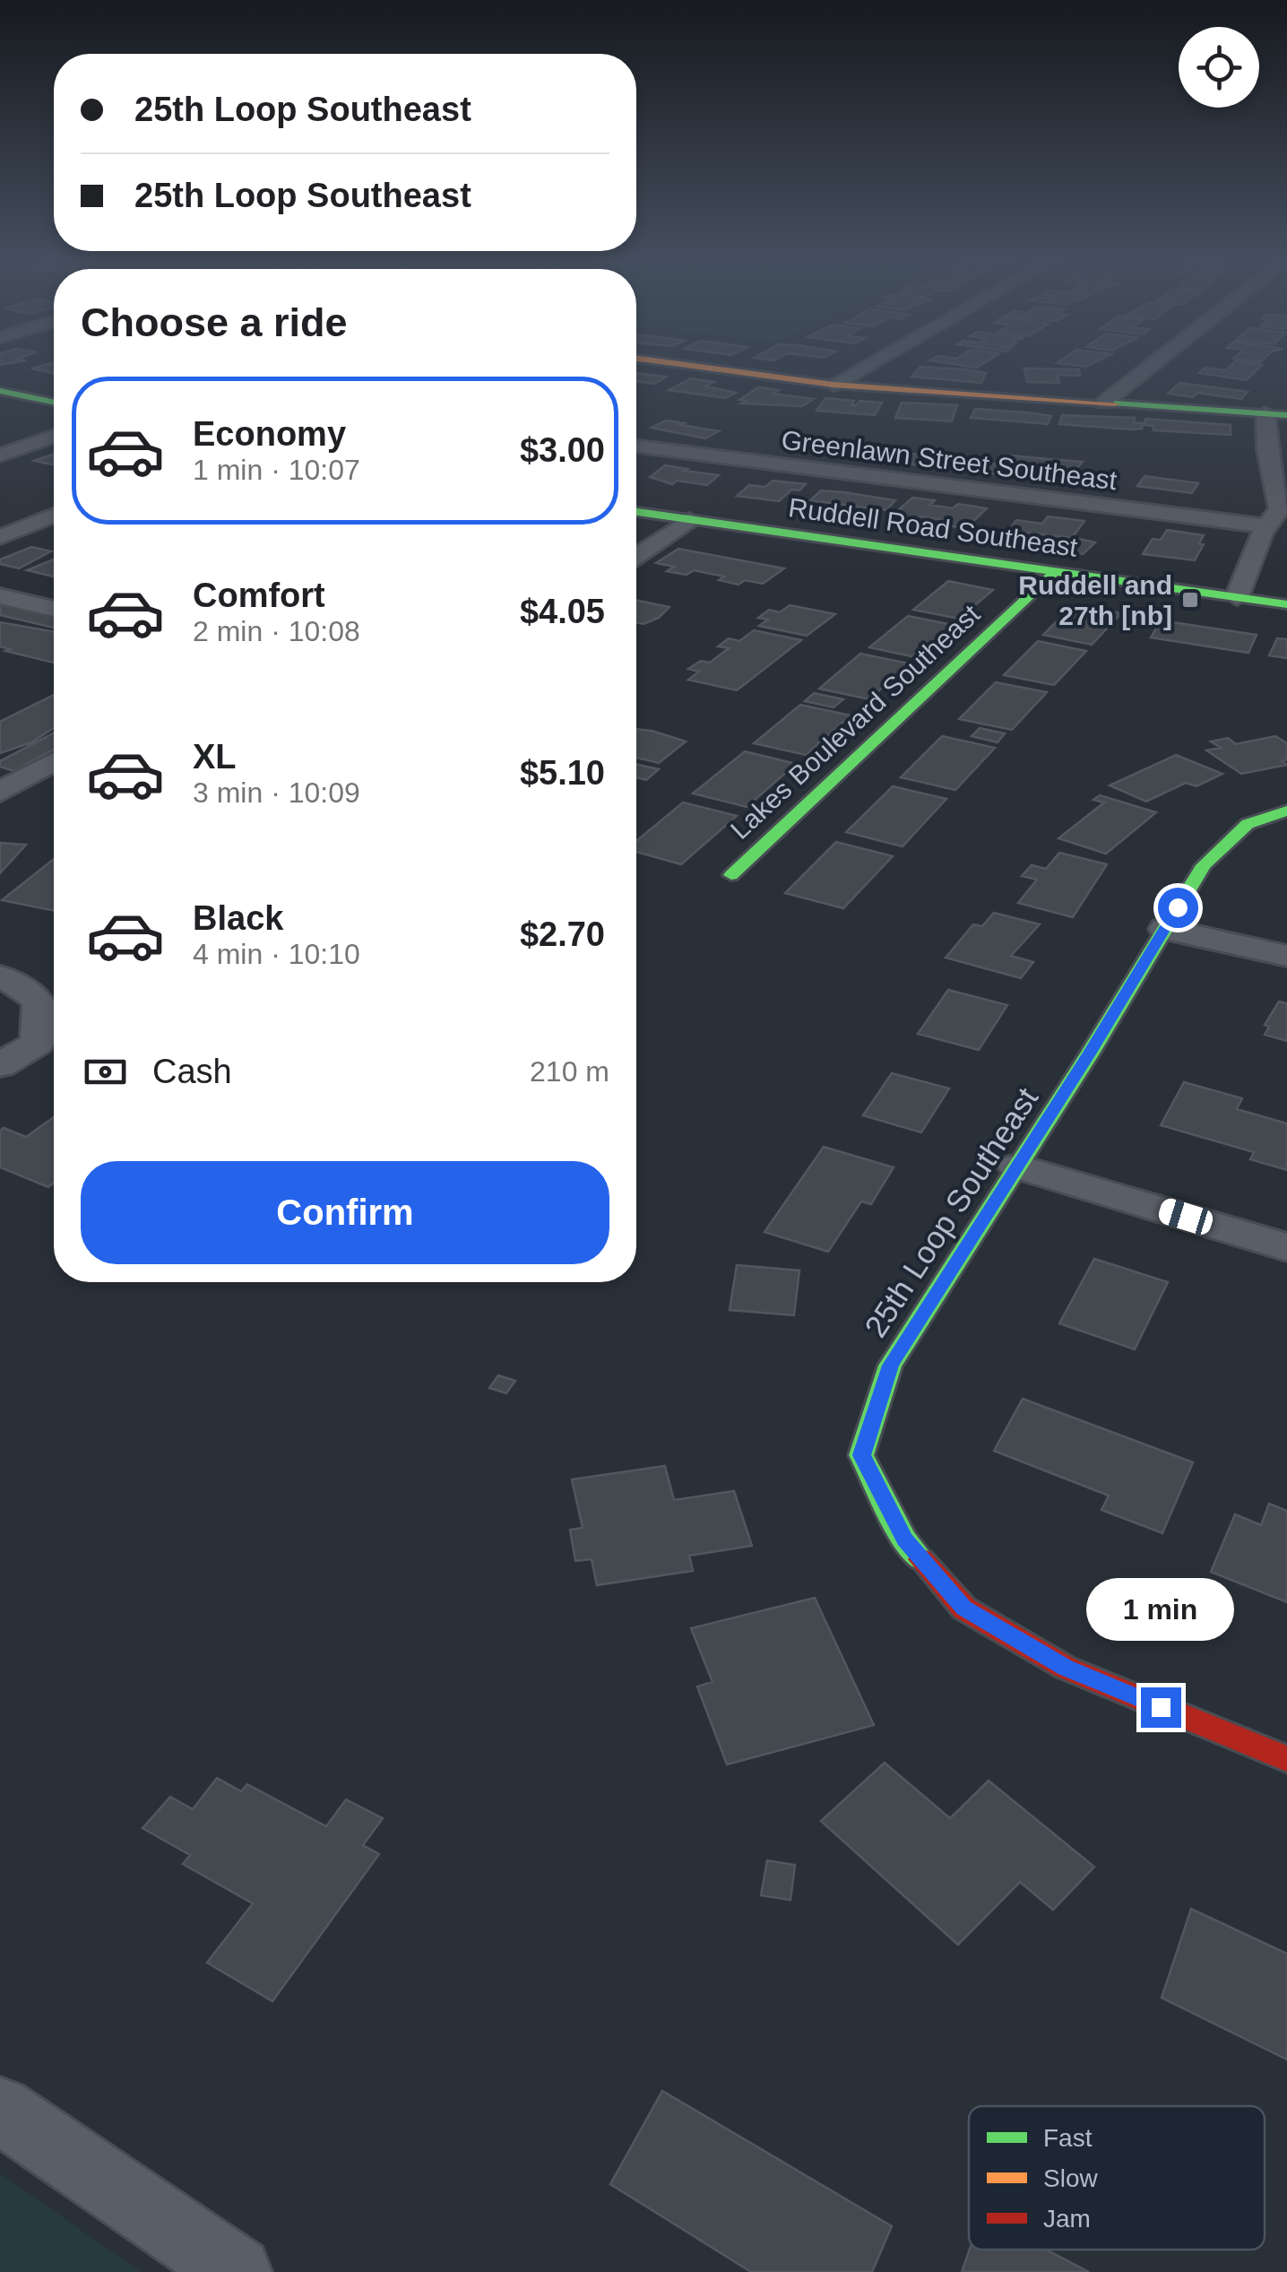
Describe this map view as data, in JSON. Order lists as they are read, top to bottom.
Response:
{
  "streets": {
    "street": [
      "Greenlawn Street Southeast",
      "Ruddell Road Southeast",
      "Lakes Boulevard Southeast",
      "25th Loop Southeast"
    ]
  },
  "crossings": [
    ["Ruddell Road Southeast", "Lakes Boulevard Southeast"]
  ],
  "places": {
    "transit": ["Ruddell and 27th [nb]"]
  },
  "legend": ["Fast", "Slow", "Jam"],
  "page": {
    "banner": ["25th Loop Southeast", "25th Loop Southeast"],
    "heading": "Choose a ride",
    "list": [
      {
        "name": "Economy",
        "note": "1 min · 10:07",
        "value": "$3.00"
      },
      {
        "name": "Comfort",
        "note": "2 min · 10:08",
        "value": "$4.05"
      },
      {
        "name": "XL",
        "note": "3 min · 10:09",
        "value": "$5.10"
      },
      {
        "name": "Black",
        "note": "4 min · 10:10",
        "value": "$2.70"
      }
    ],
    "pay": ["Cash", "210 m"],
    "buttons": "Confirm",
    "bubble": "1 min"
  }
}
